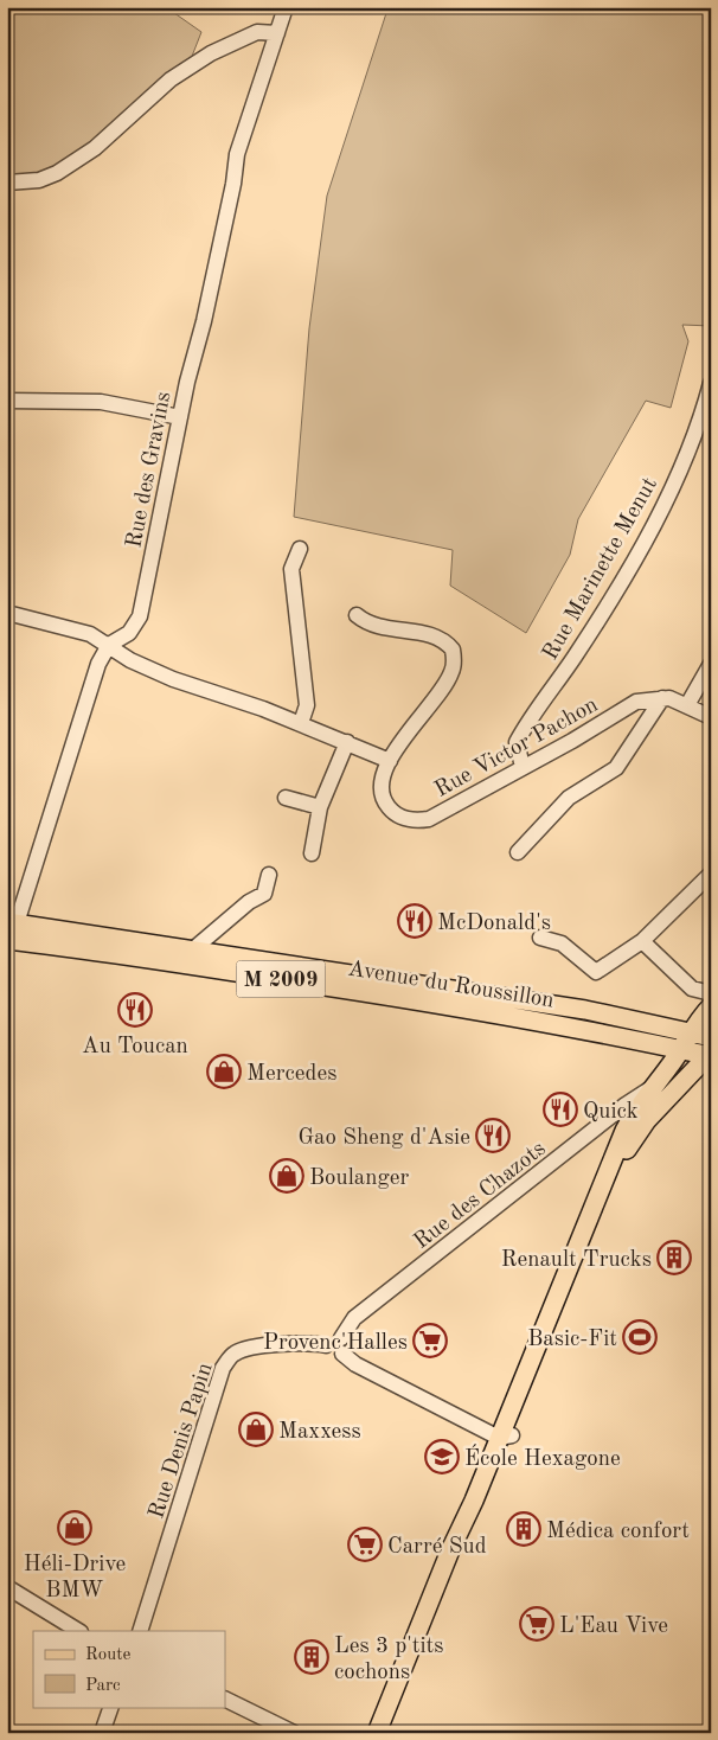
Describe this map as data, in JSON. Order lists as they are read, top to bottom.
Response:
{
  "streets": {
    "main road": ["M 2009", "Avenue du Roussillon"],
    "street": [
      "Rue des Gravins",
      "Rue Marinette Menut",
      "Rue Victor Pachon",
      "Rue des Chazots",
      "Rue Denis Papin"
    ]
  },
  "crossings": [
    ["Rue des Gravins", "Avenue du Roussillon"],
    ["Rue Marinette Menut", "Rue Victor Pachon"],
    ["Rue des Chazots", "Rue Denis Papin"]
  ],
  "places": {
    "restaurant": [
      "McDonald's",
      "Au Toucan",
      "Quick",
      "Gao Sheng d'Asie"
    ],
    "shop": [
      "Mercedes",
      "Boulanger",
      "Maxxess",
      "Héli-Drive BMW"
    ],
    "building": ["Renault Trucks", "Médica confort", "Les 3 p'tits cochons"],
    "sports": ["Basic-Fit"],
    "supermarket": ["Provenc'Halles", "Carré Sud", "L'Eau Vive"],
    "school or university": ["École Hexagone"]
  },
  "legend": ["Route", "Parc"]
}
